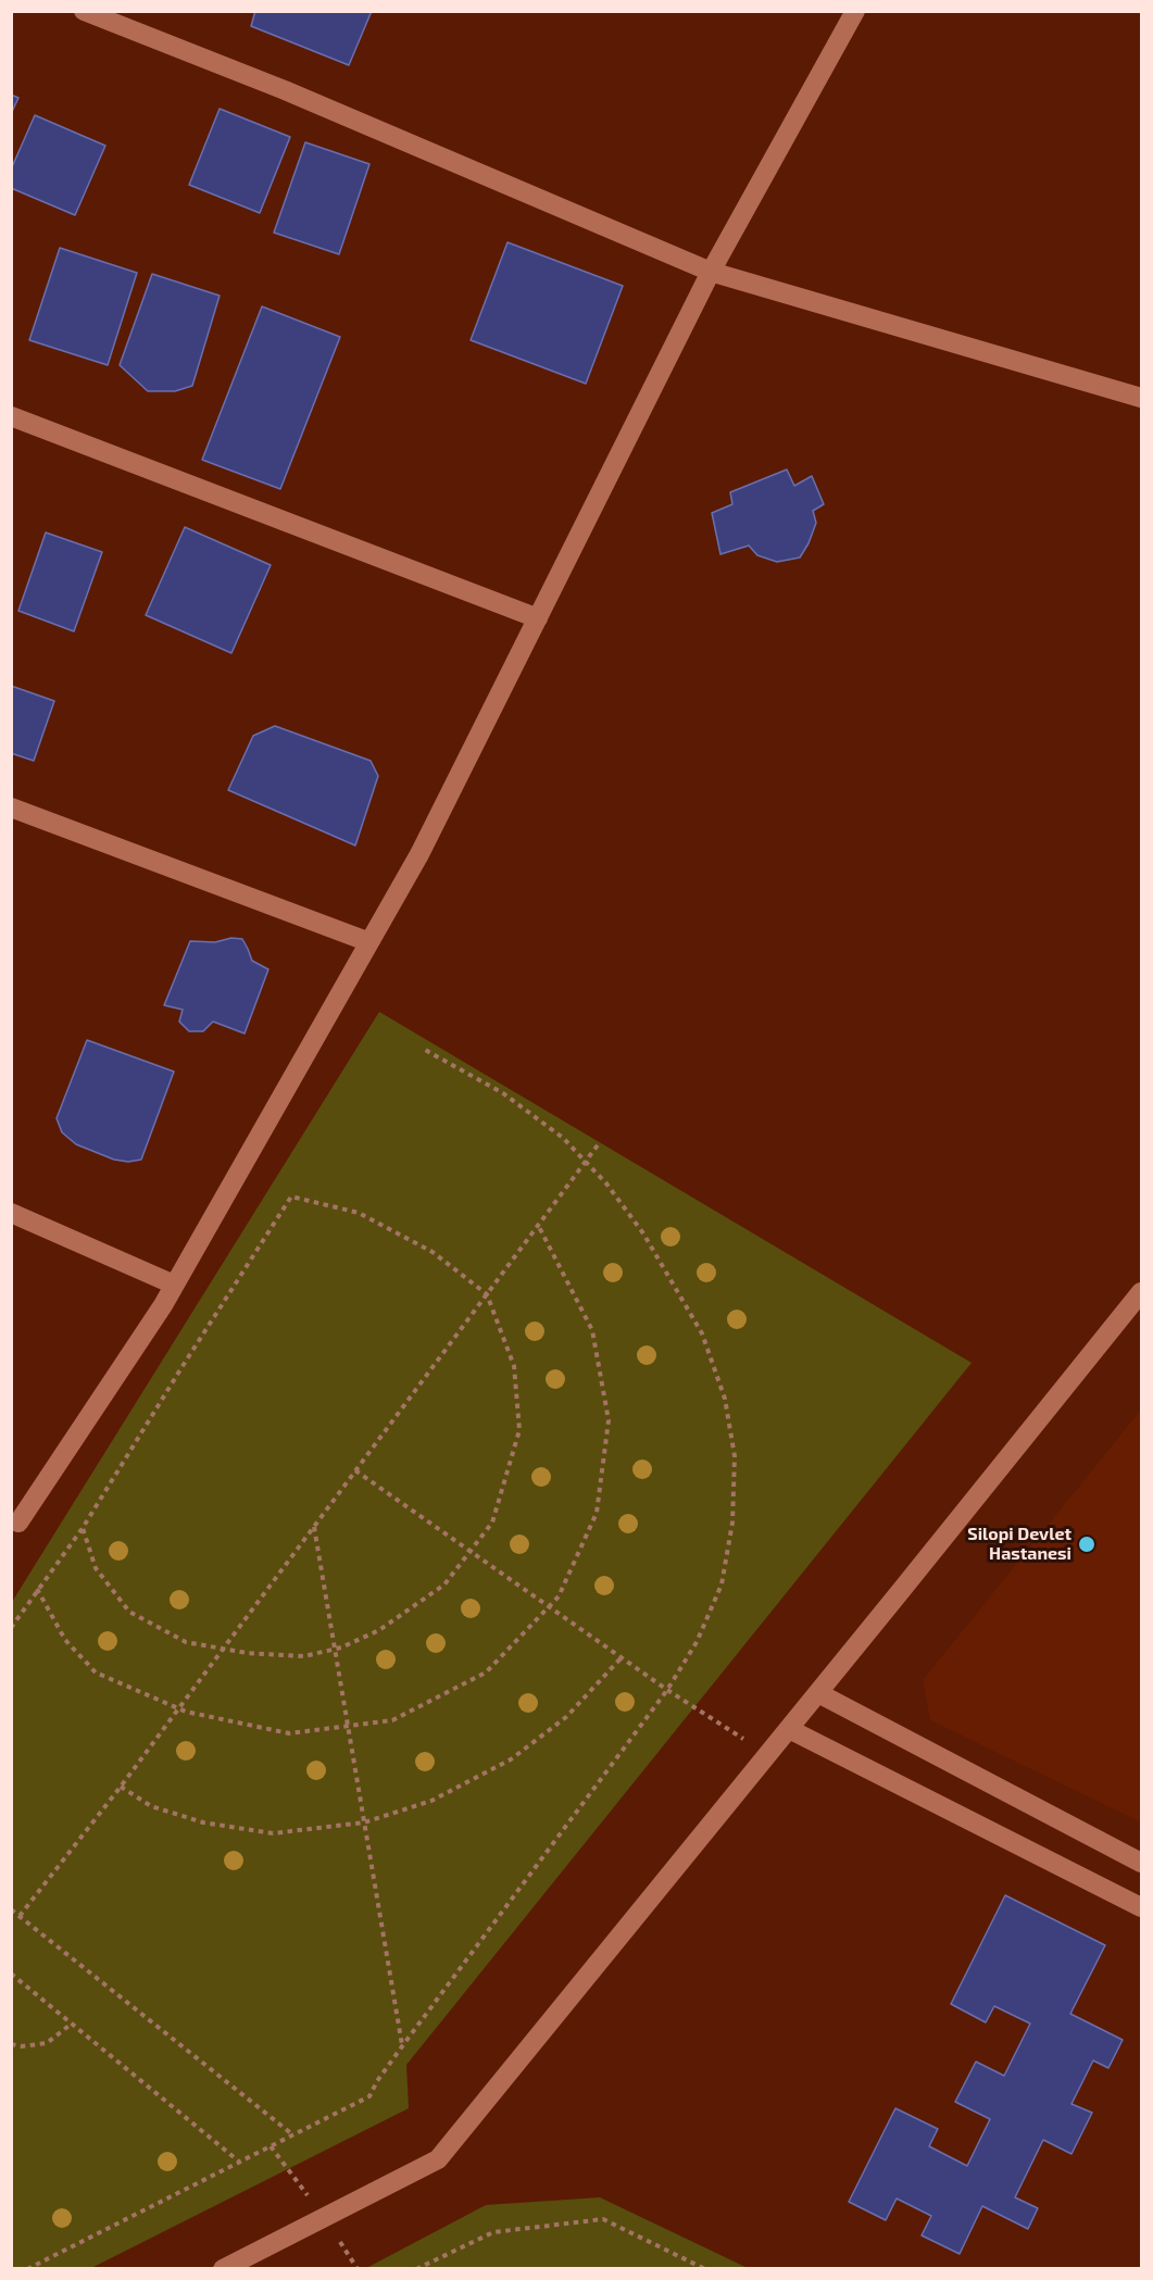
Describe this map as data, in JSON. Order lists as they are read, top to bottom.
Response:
{
  "places": ["Silopi Devlet Hastanesi"]
}
